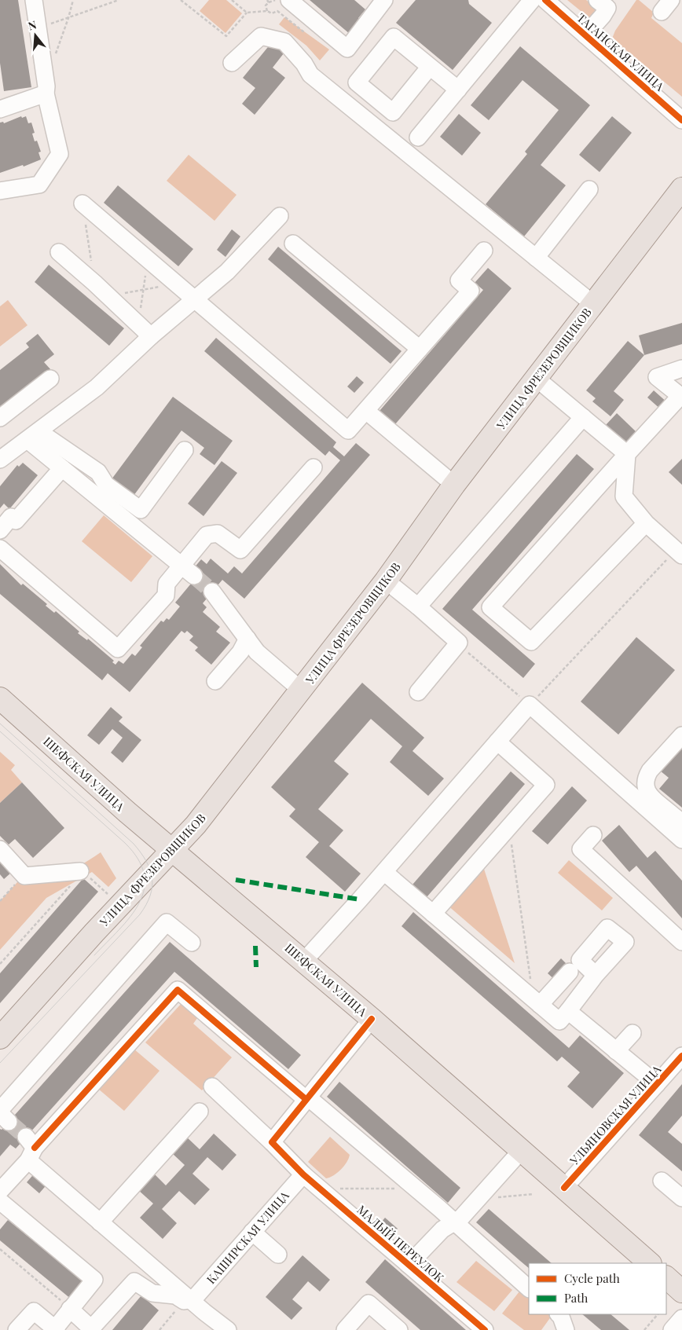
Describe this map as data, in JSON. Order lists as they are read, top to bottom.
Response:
{
  "streets": {
    "main road": ["УЛИЦА ФРЕЗЕРОВЩИКОВ", "ШЕФСКАЯ УЛИЦА"],
    "street": [
      "ТАГАНСКАЯ УЛИЦА",
      "УЛЬЯНОВСКАЯ УЛИЦА",
      "КАШИРСКАЯ УЛИЦА",
      "МАЛЫЙ ПЕРЕУЛОК"
    ]
  },
  "crossings": [
    ["УЛИЦА ФРЕЗЕРОВЩИКОВ", "ШЕФСКАЯ УЛИЦА"],
    ["ШЕФСКАЯ УЛИЦА", "УЛЬЯНОВСКАЯ УЛИЦА"],
    ["КАШИРСКАЯ УЛИЦА", "МАЛЫЙ ПЕРЕУЛОК"]
  ],
  "legend": ["Cycle path", "Path"],
  "north": "top"
}
